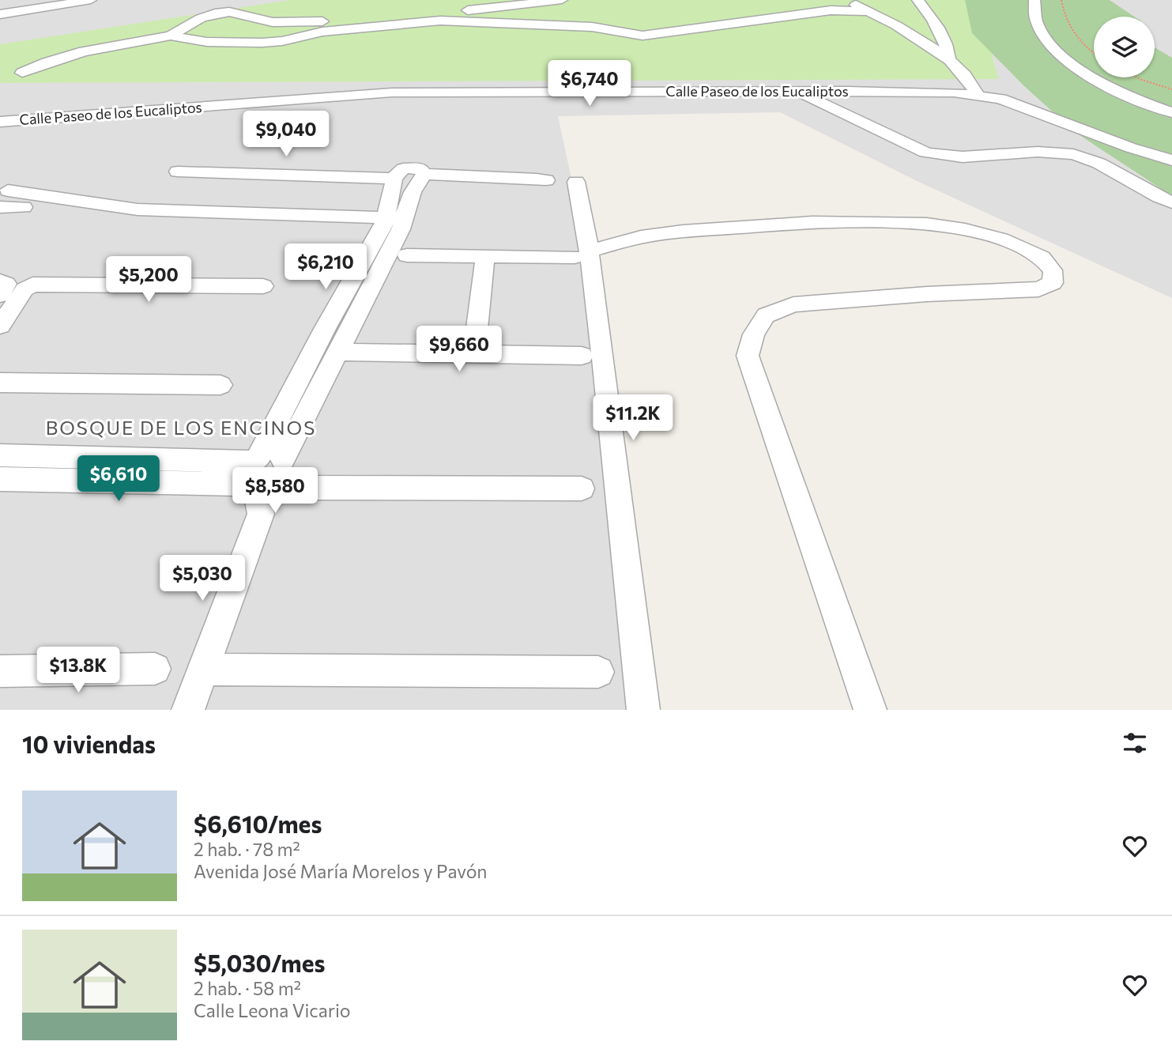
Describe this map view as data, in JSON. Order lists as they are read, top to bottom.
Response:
{
  "streets": {
    "street": ["Calle Paseo de los Eucaliptos"]
  },
  "districts": ["BOSQUE DE LOS ENCINOS"],
  "page": {
    "price": [
      "$6,740",
      "$9,040",
      "$6,210",
      "$5,200",
      "$9,660",
      "$11.2K",
      "$6,610",
      "$8,580",
      "$5,030",
      "$13.8K"
    ],
    "heading": "10 viviendas",
    "list": [
      {
        "name": "$6,610/mes",
        "note": "2 hab. · 78 m² · Avenida José María Morelos y Pavón"
      },
      {
        "name": "$5,030/mes",
        "note": "2 hab. · 58 m² · Calle Leona Vicario"
      }
    ]
  }
}
